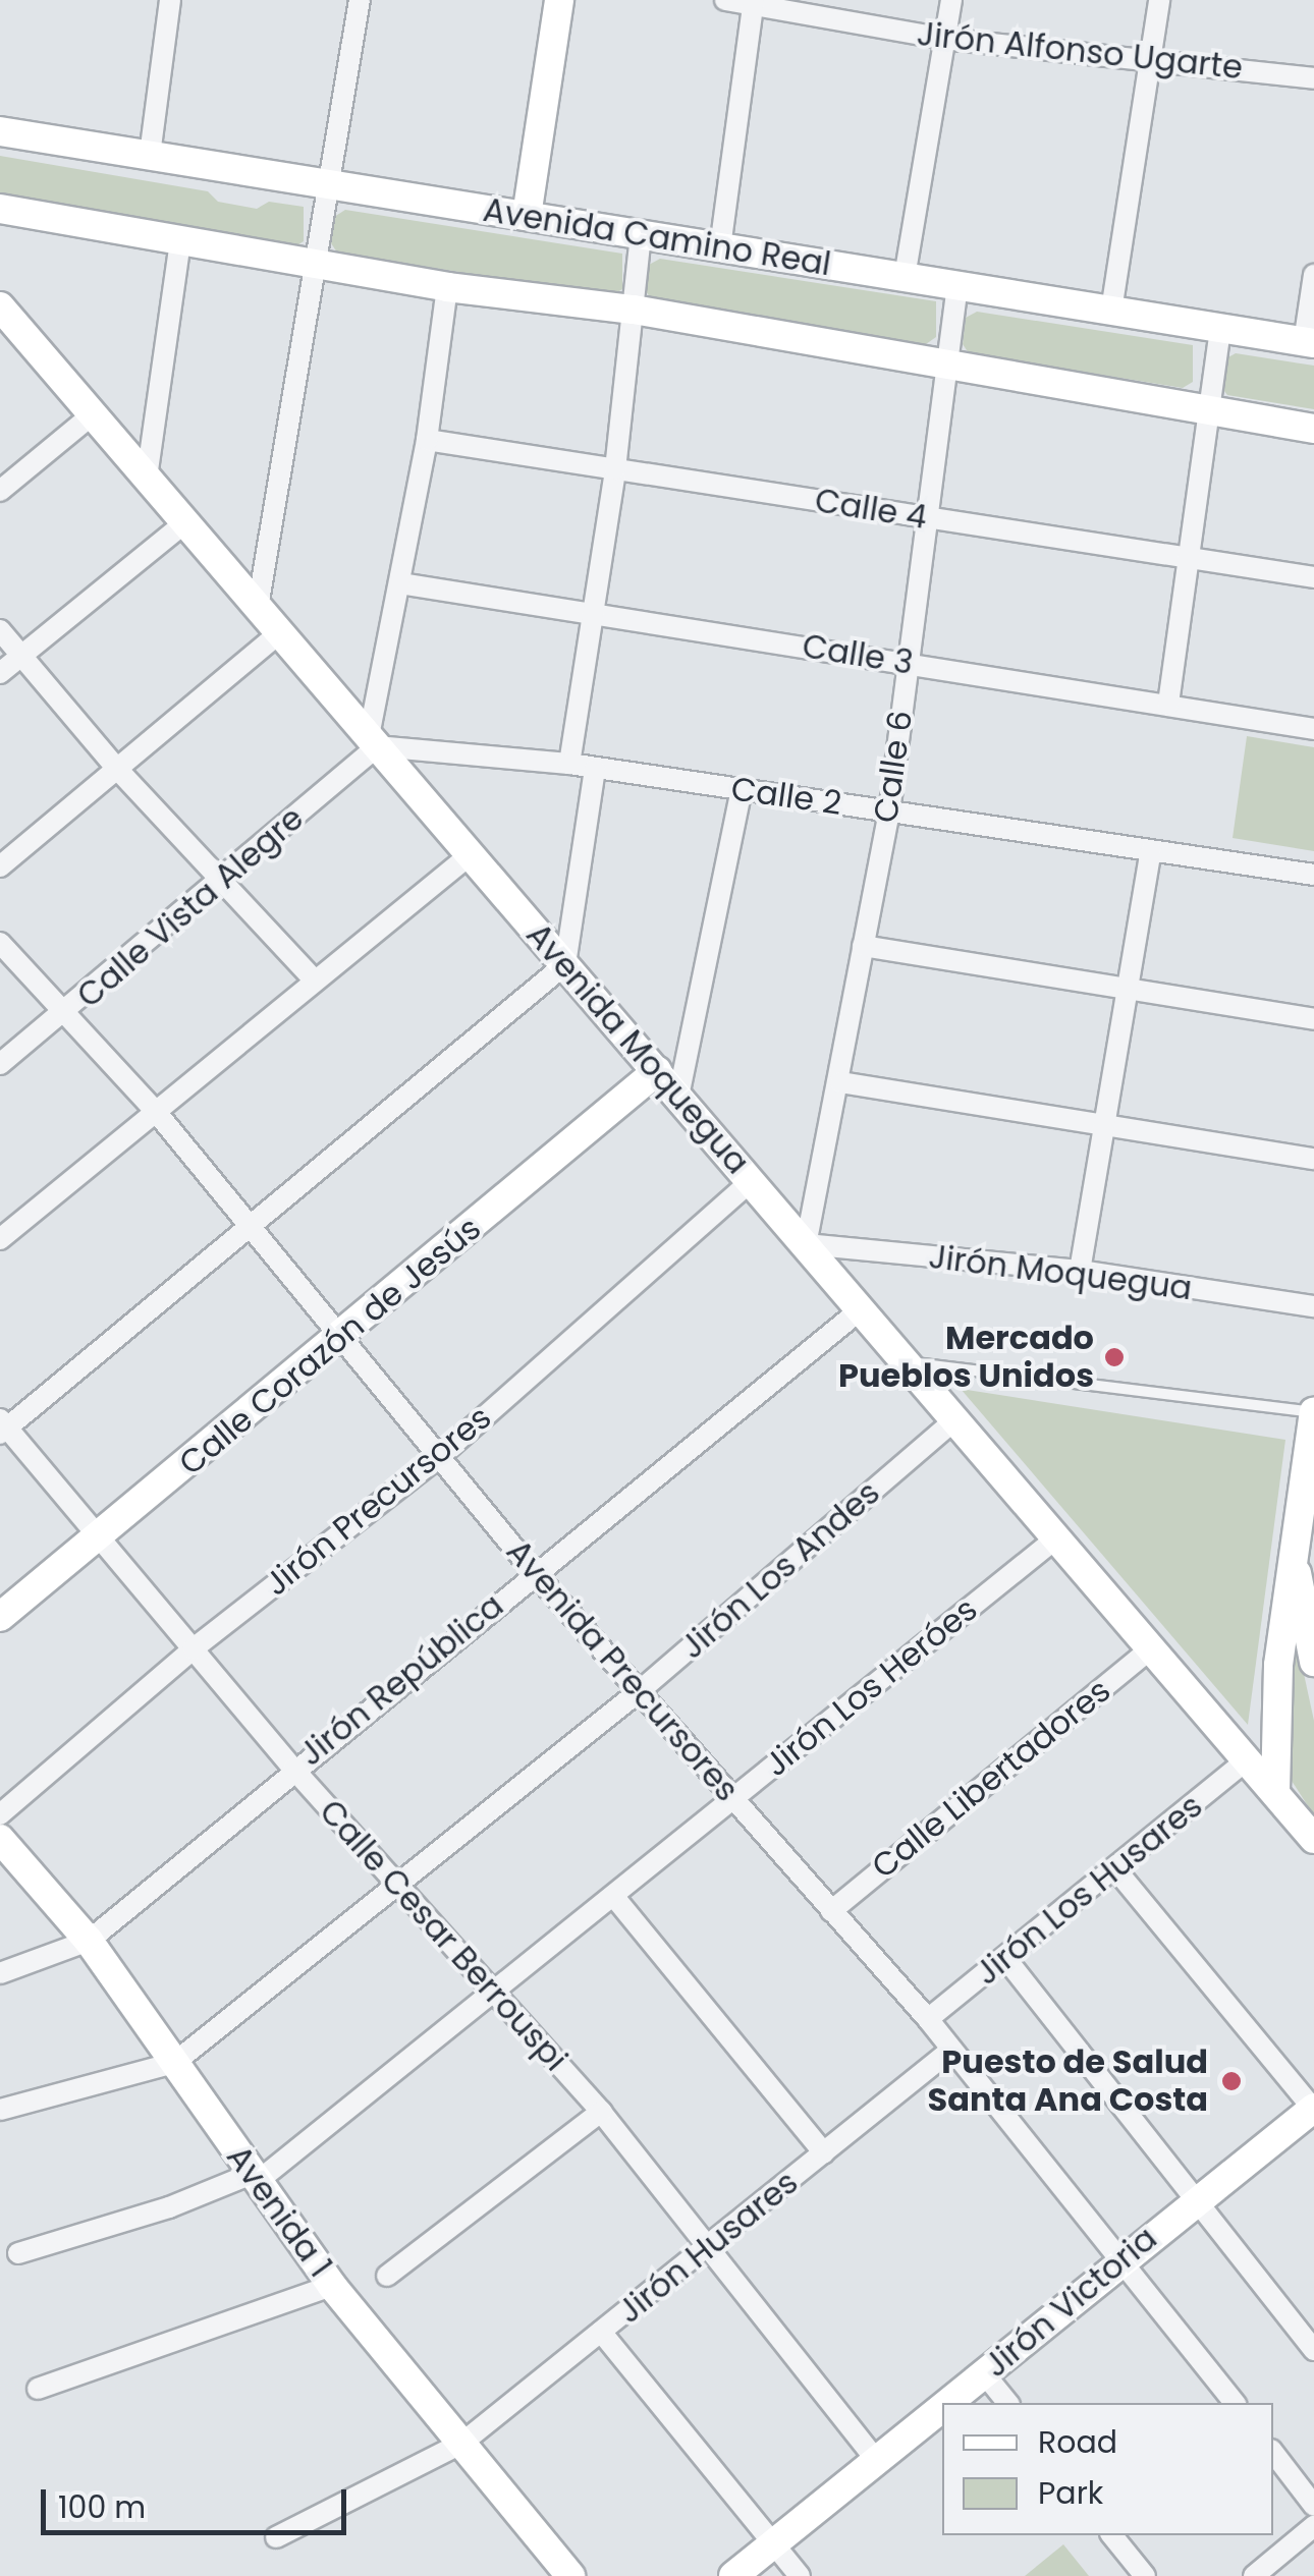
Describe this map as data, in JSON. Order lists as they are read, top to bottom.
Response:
{
  "streets": {
    "street": [
      "Jirón Alfonso Ugarte",
      "Avenida Camino Real",
      "Calle 4",
      "Calle 3",
      "Calle 6",
      "Calle 2",
      "Calle Vista Alegre",
      "Avenida Moquegua",
      "Jirón Moquegua",
      "Calle Corazón de Jesús",
      "Jirón Precursores",
      "Jirón Los Andes",
      "Avenida Precursores",
      "Jirón República",
      "Jirón Los Heróes",
      "Calle Libertadores",
      "Jirón Los Husares",
      "Calle Cesar Berrouspi",
      "Avenida 1",
      "Jirón Husares",
      "Jirón Victoria"
    ]
  },
  "crossings": [
    ["Avenida Camino Real", "Calle 6"],
    ["Calle 4", "Calle 6"],
    ["Calle 3", "Calle 6"],
    ["Calle 6", "Calle 2"],
    ["Calle 6", "Avenida Moquegua"],
    ["Calle 6", "Jirón Moquegua"],
    ["Calle 2", "Calle Vista Alegre"],
    ["Calle 2", "Avenida Moquegua"],
    ["Calle Vista Alegre", "Avenida Moquegua"],
    ["Calle Vista Alegre", "Avenida Precursores"],
    ["Avenida Moquegua", "Jirón Moquegua"],
    ["Avenida Moquegua", "Calle Corazón de Jesús"],
    ["Avenida Moquegua", "Jirón Precursores"],
    ["Avenida Moquegua", "Jirón Los Andes"],
    ["Avenida Moquegua", "Jirón República"],
    ["Avenida Moquegua", "Jirón Los Heróes"],
    ["Avenida Moquegua", "Calle Libertadores"],
    ["Avenida Moquegua", "Jirón Los Husares"],
    ["Calle Corazón de Jesús", "Avenida Precursores"],
    ["Calle Corazón de Jesús", "Calle Cesar Berrouspi"],
    ["Jirón Precursores", "Avenida Precursores"],
    ["Jirón Precursores", "Calle Cesar Berrouspi"],
    ["Jirón Los Andes", "Avenida Precursores"],
    ["Jirón Los Andes", "Calle Cesar Berrouspi"],
    ["Jirón Los Andes", "Avenida 1"],
    ["Avenida Precursores", "Jirón República"],
    ["Avenida Precursores", "Jirón Los Heróes"],
    ["Avenida Precursores", "Calle Libertadores"],
    ["Avenida Precursores", "Jirón Los Husares"],
    ["Avenida Precursores", "Jirón Husares"],
    ["Avenida Precursores", "Jirón Victoria"],
    ["Jirón República", "Calle Cesar Berrouspi"],
    ["Jirón República", "Avenida 1"],
    ["Jirón Los Heróes", "Calle Cesar Berrouspi"],
    ["Jirón Los Heróes", "Avenida 1"],
    ["Calle Cesar Berrouspi", "Jirón Husares"],
    ["Calle Cesar Berrouspi", "Jirón Victoria"],
    ["Avenida 1", "Jirón Husares"]
  ],
  "places": ["Mercado Pueblos Unidos", "Puesto de Salud Santa Ana Costa"],
  "legend": ["Road", "Park"],
  "scale_bar": "100 m"
}
